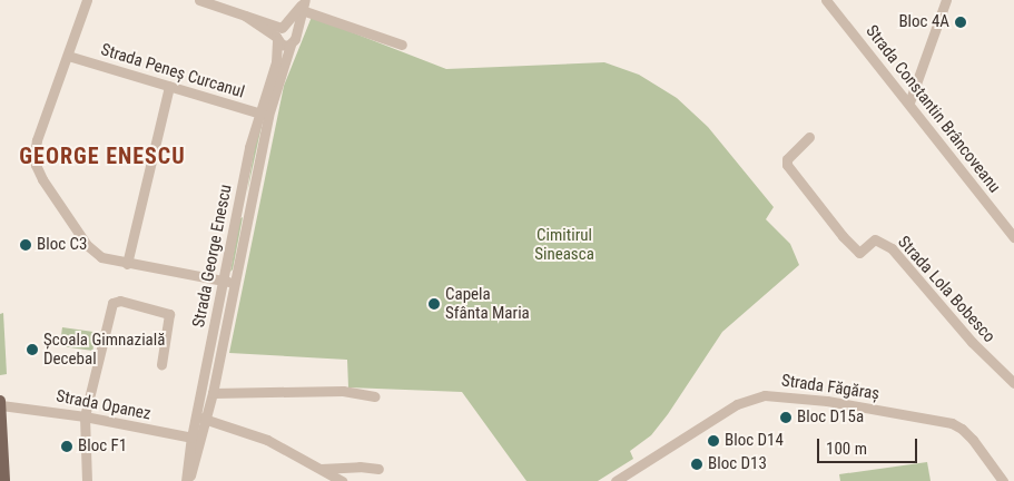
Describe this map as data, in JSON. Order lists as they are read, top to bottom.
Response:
{
  "streets": {
    "street": [
      "Strada Peneș Curcanul",
      "Strada Constantin Brâncoveanu",
      "Strada George Enescu",
      "Strada Lola Bobesco",
      "Strada Făgăraș",
      "Strada Opanez"
    ]
  },
  "crossings": [
    ["Strada Peneș Curcanul", "Strada George Enescu"],
    ["Strada George Enescu", "Strada Opanez"]
  ],
  "districts": ["GEORGE ENESCU"],
  "parks": ["Cimitirul Sineasca"],
  "places": [
    "Bloc 4A",
    "Bloc C3",
    "Capela Sfânta Maria",
    "Școala Gimnazială Decebal",
    "Bloc D15a",
    "Bloc D14",
    "Bloc F1",
    "Bloc D13"
  ],
  "scale_bar": "100 m"
}
